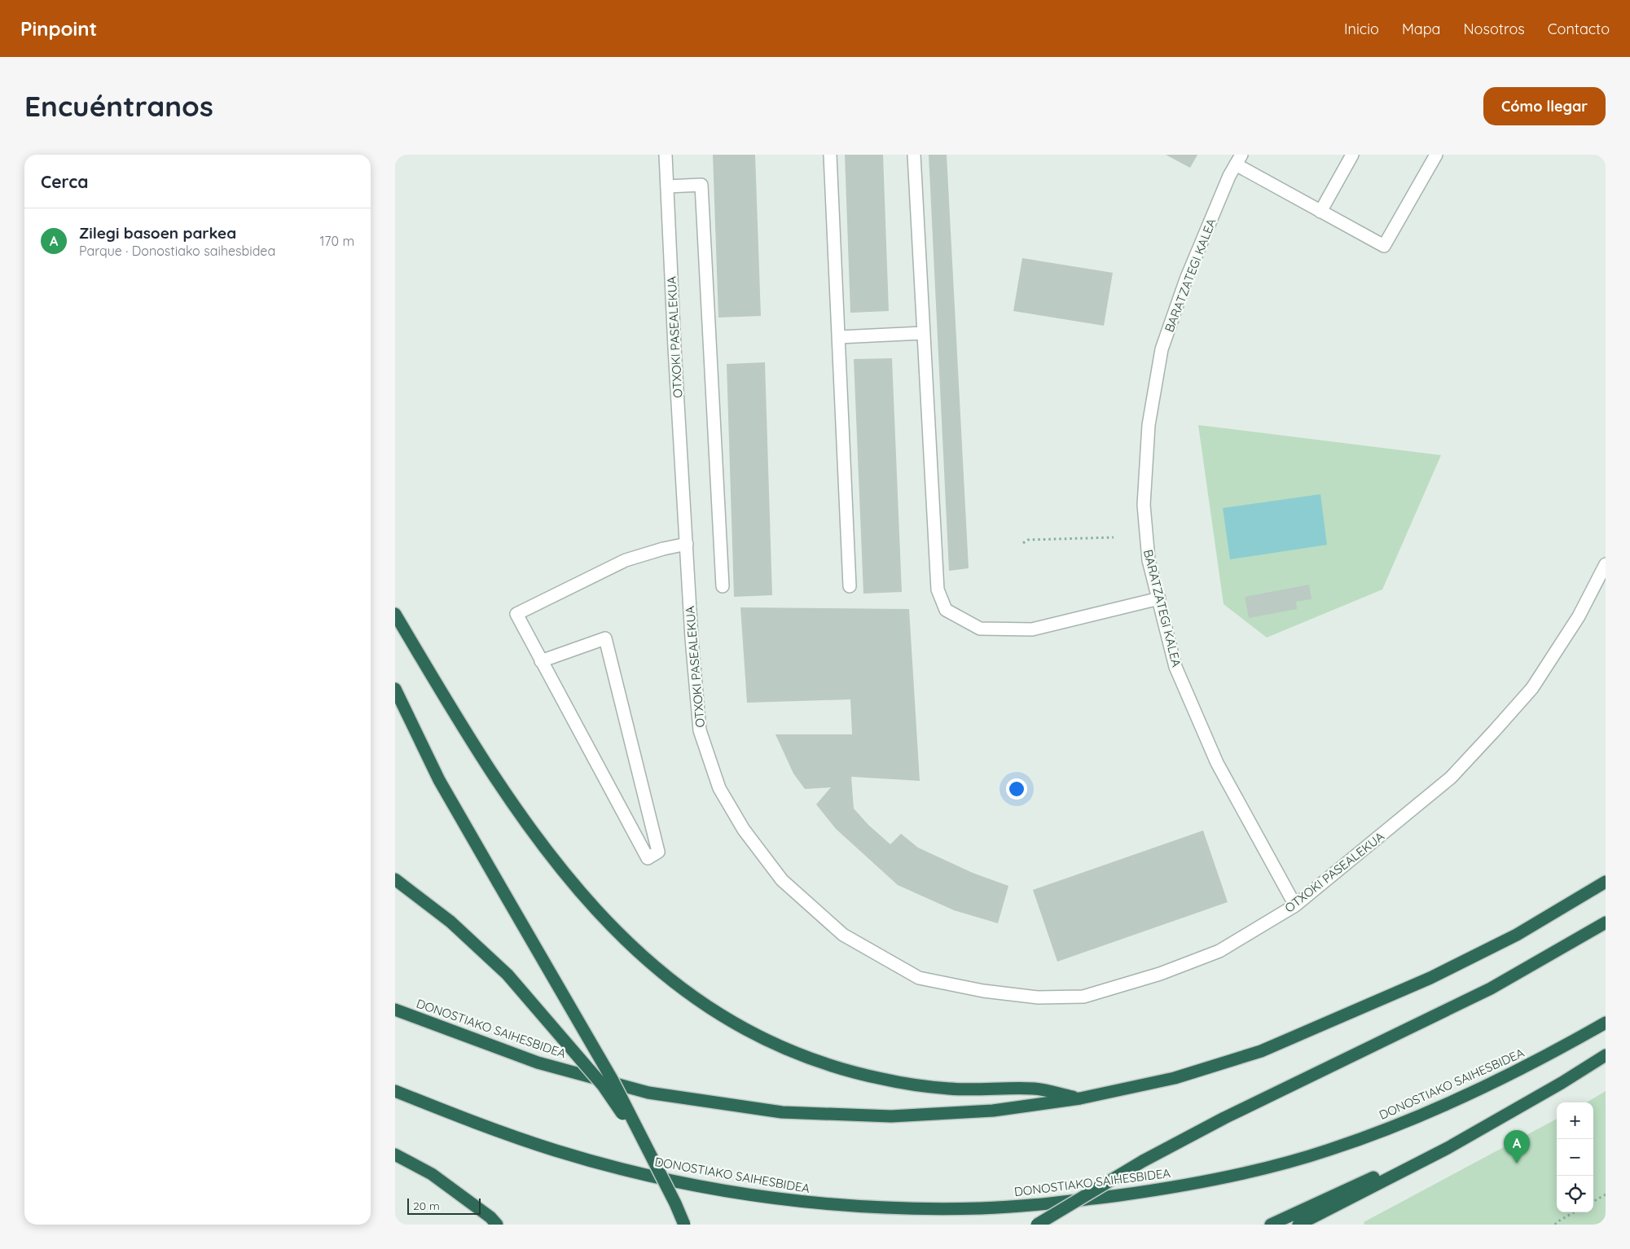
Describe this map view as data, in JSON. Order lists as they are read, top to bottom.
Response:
{
  "streets": {
    "highway": ["DONOSTIAKO SAIHESBIDEA"],
    "street": ["BARATZATEGI KALEA", "OTXOKI PASEALEKUA"]
  },
  "crossings": [
    ["BARATZATEGI KALEA", "OTXOKI PASEALEKUA"]
  ],
  "scale_bar": "20 m",
  "page": {
    "header": "Pinpoint",
    "nav": [
      "Inicio",
      "Mapa",
      "Nosotros",
      "Contacto"
    ],
    "buttons": "Cómo llegar",
    "title": "Encuéntranos",
    "heading": "Cerca",
    "list": [
      {
        "mark": "A",
        "name": "Zilegi basoen parkea",
        "note": "Parque · Donostiako saihesbidea",
        "value": "170 m"
      }
    ],
    "map_buttons": ["+", "−"],
    "pins": "A",
    "scale": "20 m"
  }
}
